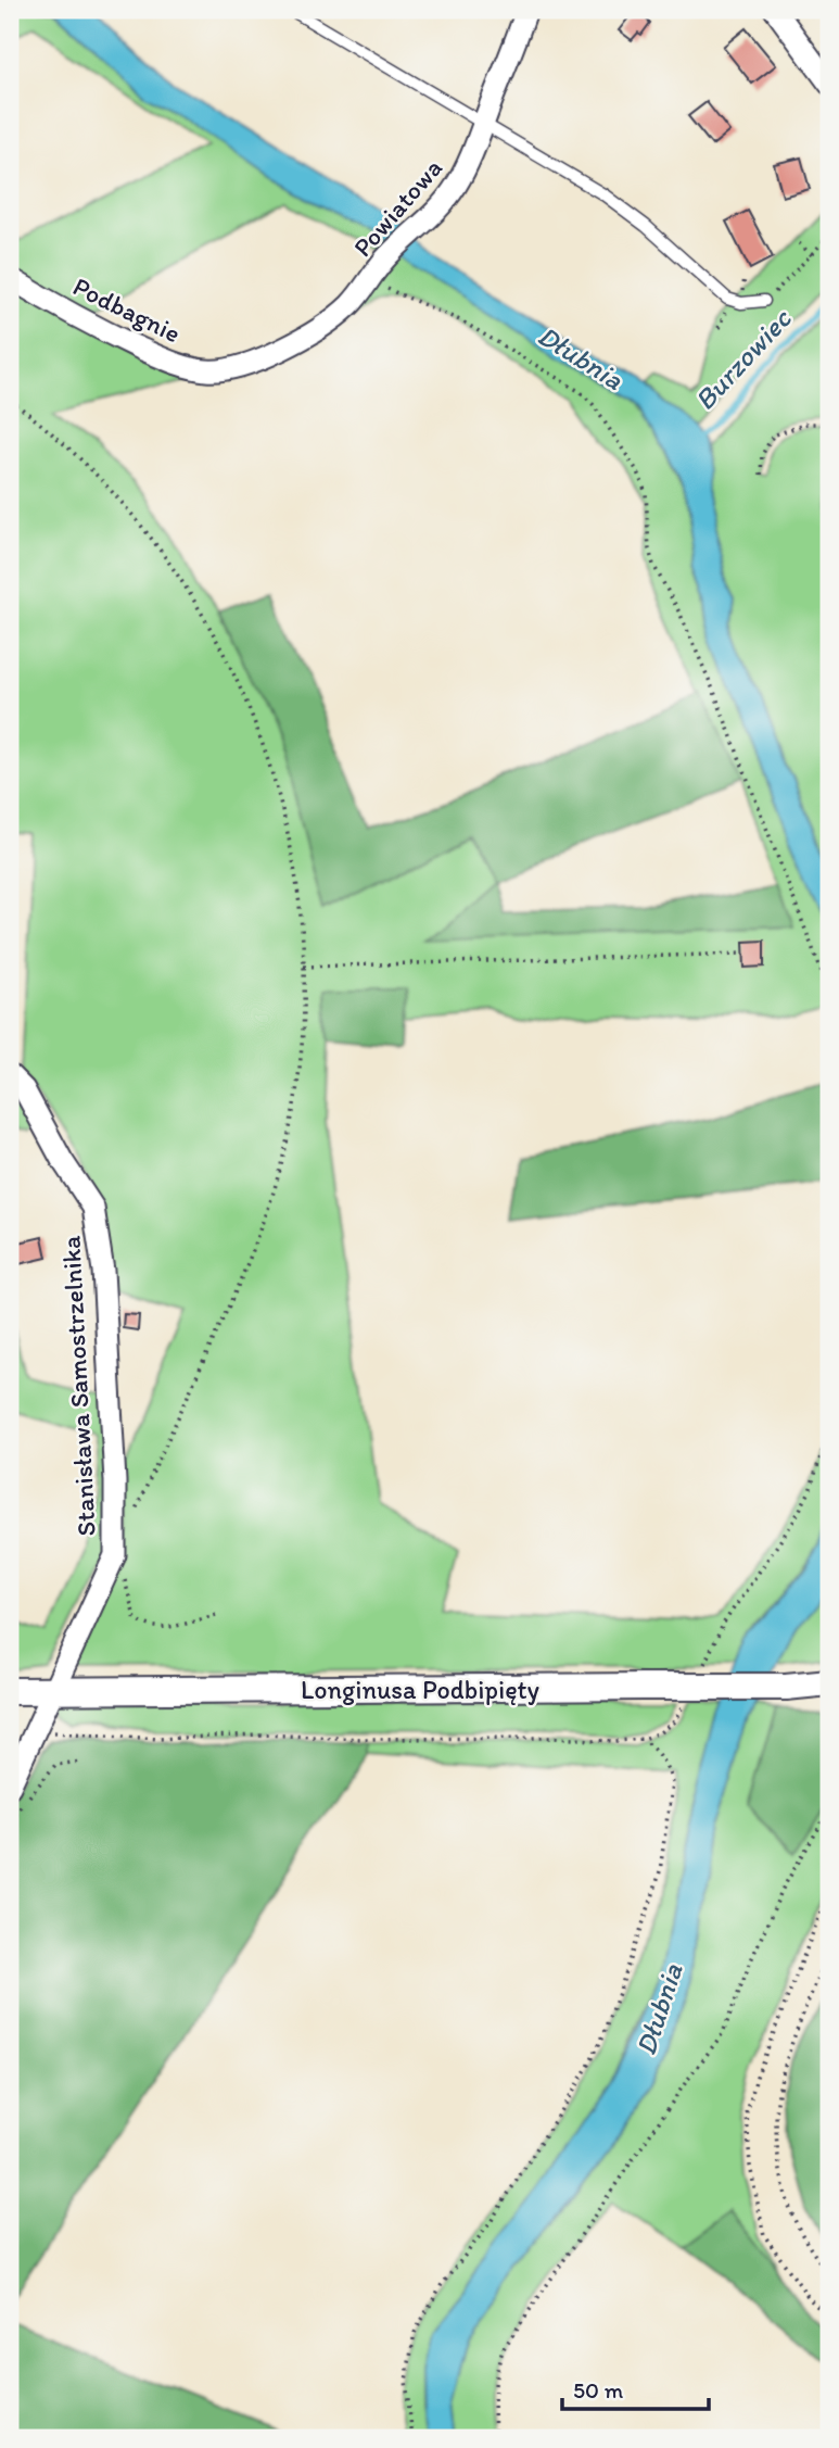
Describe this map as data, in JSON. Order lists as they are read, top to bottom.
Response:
{
  "streets": {
    "street": [
      "Powiatowa",
      "Podbagnie",
      "Stanisława Samostrzelnika",
      "Longinusa Podbipięty"
    ]
  },
  "crossings": [
    ["Powiatowa", "Podbagnie"],
    ["Stanisława Samostrzelnika", "Longinusa Podbipięty"]
  ],
  "water": ["Dłubnia", "Burzowiec"],
  "scale_bar": "50 m"
}
